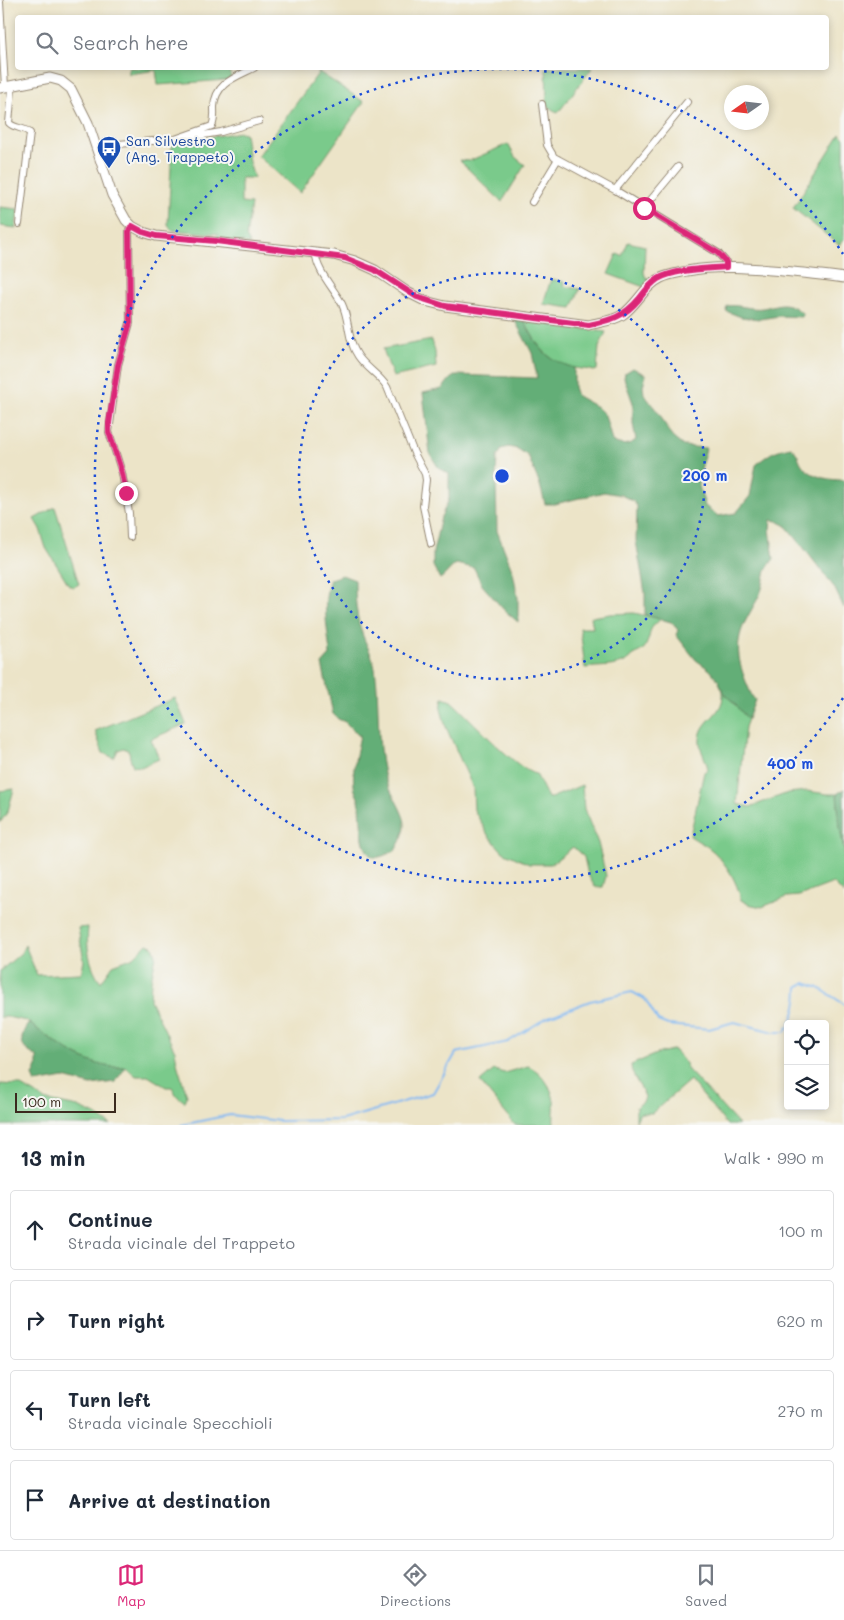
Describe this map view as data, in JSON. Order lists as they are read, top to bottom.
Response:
{
  "places": {
    "bus stop": ["San Silvestro (Ang. Trappeto)"]
  },
  "scale_bar": "100 m",
  "north": "left",
  "page": {
    "search": "Search here",
    "scale": "100 m",
    "heading": ["13 min", "Walk · 990 m"],
    "list": [
      ["Continue", "Strada vicinale del Trappeto", "100 m"],
      ["Turn right", "620 m"],
      ["Turn left", "Strada vicinale Specchioli", "270 m"],
      "Arrive at destination"
    ],
    "nav": ["Map", "Directions", "Saved"]
  },
  "rings": ["200 m", "400 m"]
}
